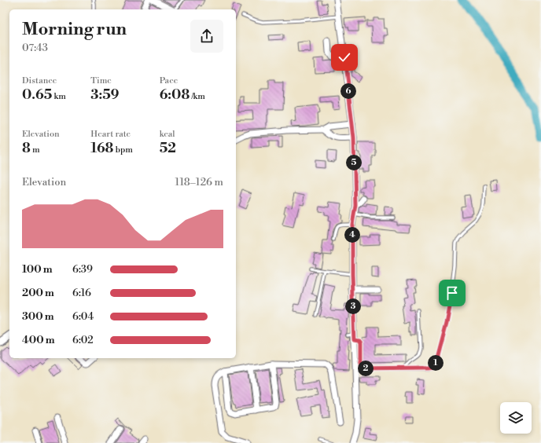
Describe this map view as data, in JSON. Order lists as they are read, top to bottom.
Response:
{
  "page": {
    "heading": ["Morning run", "07:43"],
    "stats": [
      ["Distance", "0.65 km"],
      ["Time", "3:59"],
      ["Pace", "6:08 /km"],
      ["Elevation", "8 m"],
      ["Heart rate", "168 bpm"],
      ["kcal", "52"]
    ],
    "pins": [
      "6",
      "5",
      "4",
      "3",
      "1",
      "2"
    ],
    "chart": ["Elevation", "118–126 m"],
    "list": [
      {
        "name": "100 m",
        "note": "6:39"
      },
      {
        "name": "200 m",
        "note": "6:16"
      },
      {
        "name": "300 m",
        "note": "6:04"
      },
      {
        "name": "400 m",
        "note": "6:02"
      }
    ]
  }
}
